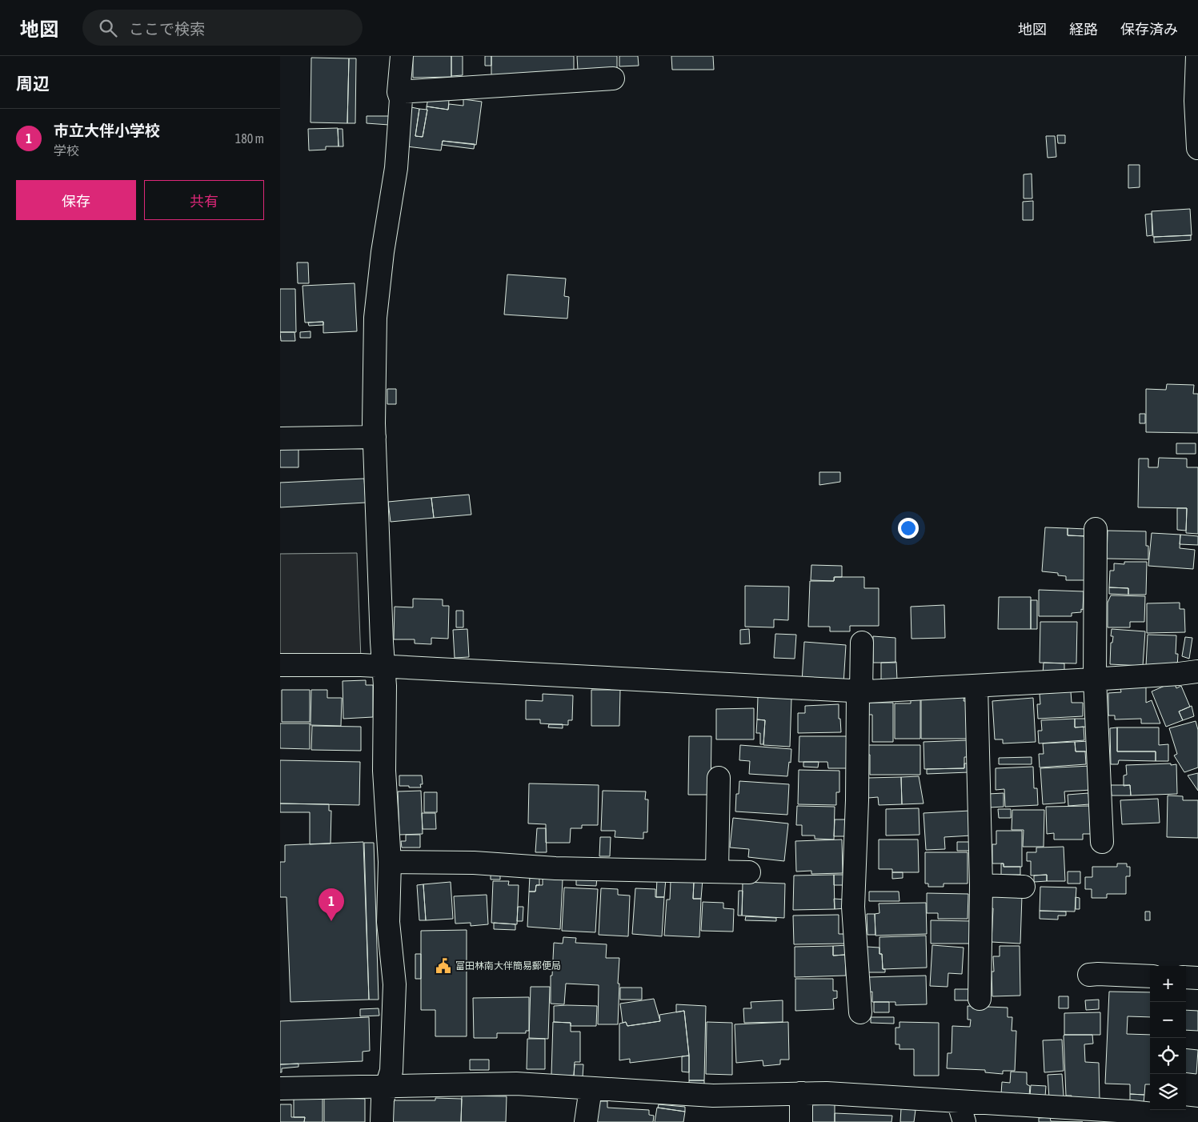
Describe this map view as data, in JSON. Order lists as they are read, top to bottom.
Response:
{
  "places": {
    "public building": ["富田林南大伴簡易郵便局"]
  },
  "page": {
    "header": "地図",
    "search": "ここで検索",
    "nav": ["地図", "経路", "保存済み"],
    "heading": "周辺",
    "list": [
      {
        "mark": "1",
        "name": "市立大伴小学校",
        "note": "学校",
        "value": "180 m"
      }
    ],
    "buttons": ["保存", "共有"],
    "pins": "1",
    "map_buttons": ["+", "−"]
  }
}
